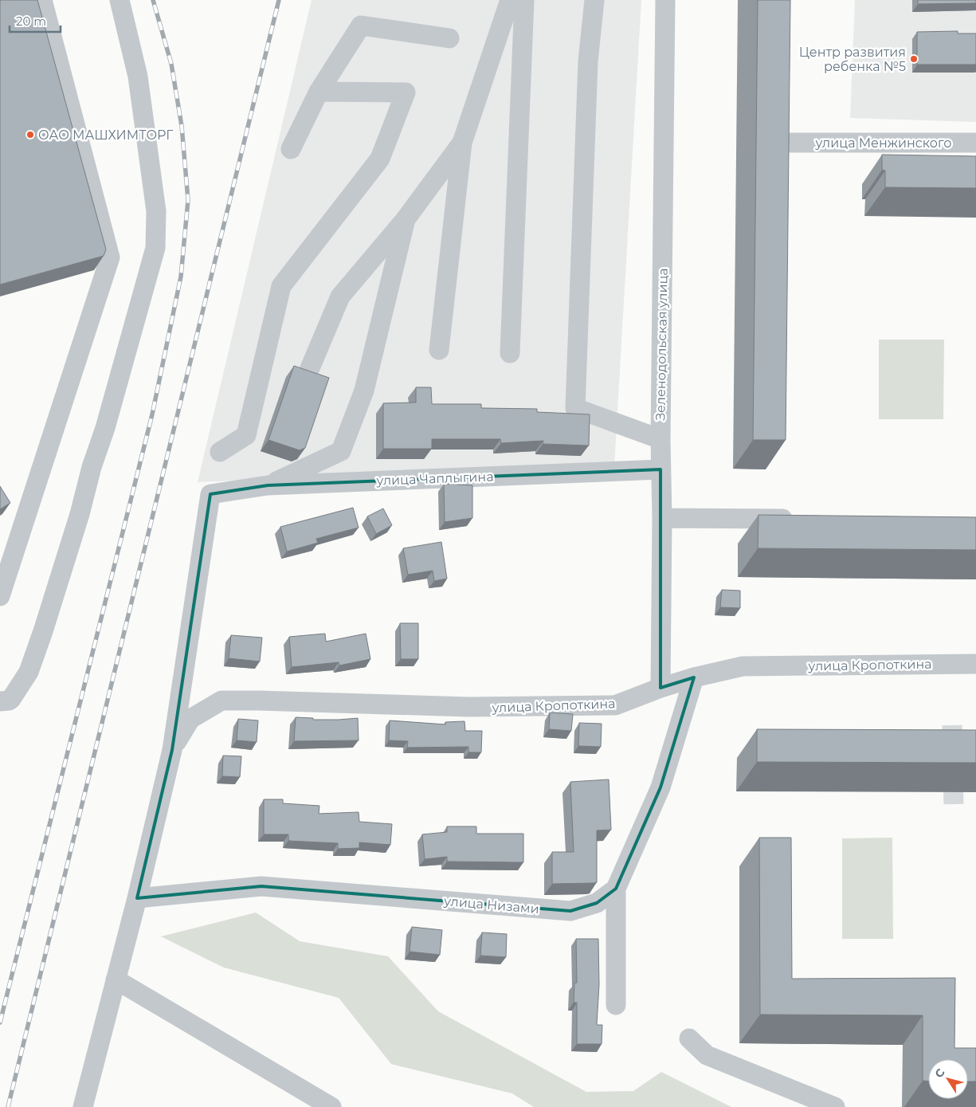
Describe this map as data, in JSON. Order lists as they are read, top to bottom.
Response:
{
  "streets": {
    "street": [
      "улица Менжинского",
      "Зеленодольская улица",
      "улица Чаплыгина",
      "улица Кропоткина",
      "улица Низами"
    ]
  },
  "crossings": [
    ["Зеленодольская улица", "улица Чаплыгина"],
    ["Зеленодольская улица", "улица Кропоткина"],
    ["улица Чаплыгина", "улица Кропоткина"],
    ["улица Кропоткина", "улица Низами"]
  ],
  "places": ["Центр развития ребенка №5", "ОАО МАШХИМТОРГ"],
  "scale_bar": "20 m",
  "north": "top left"
}
